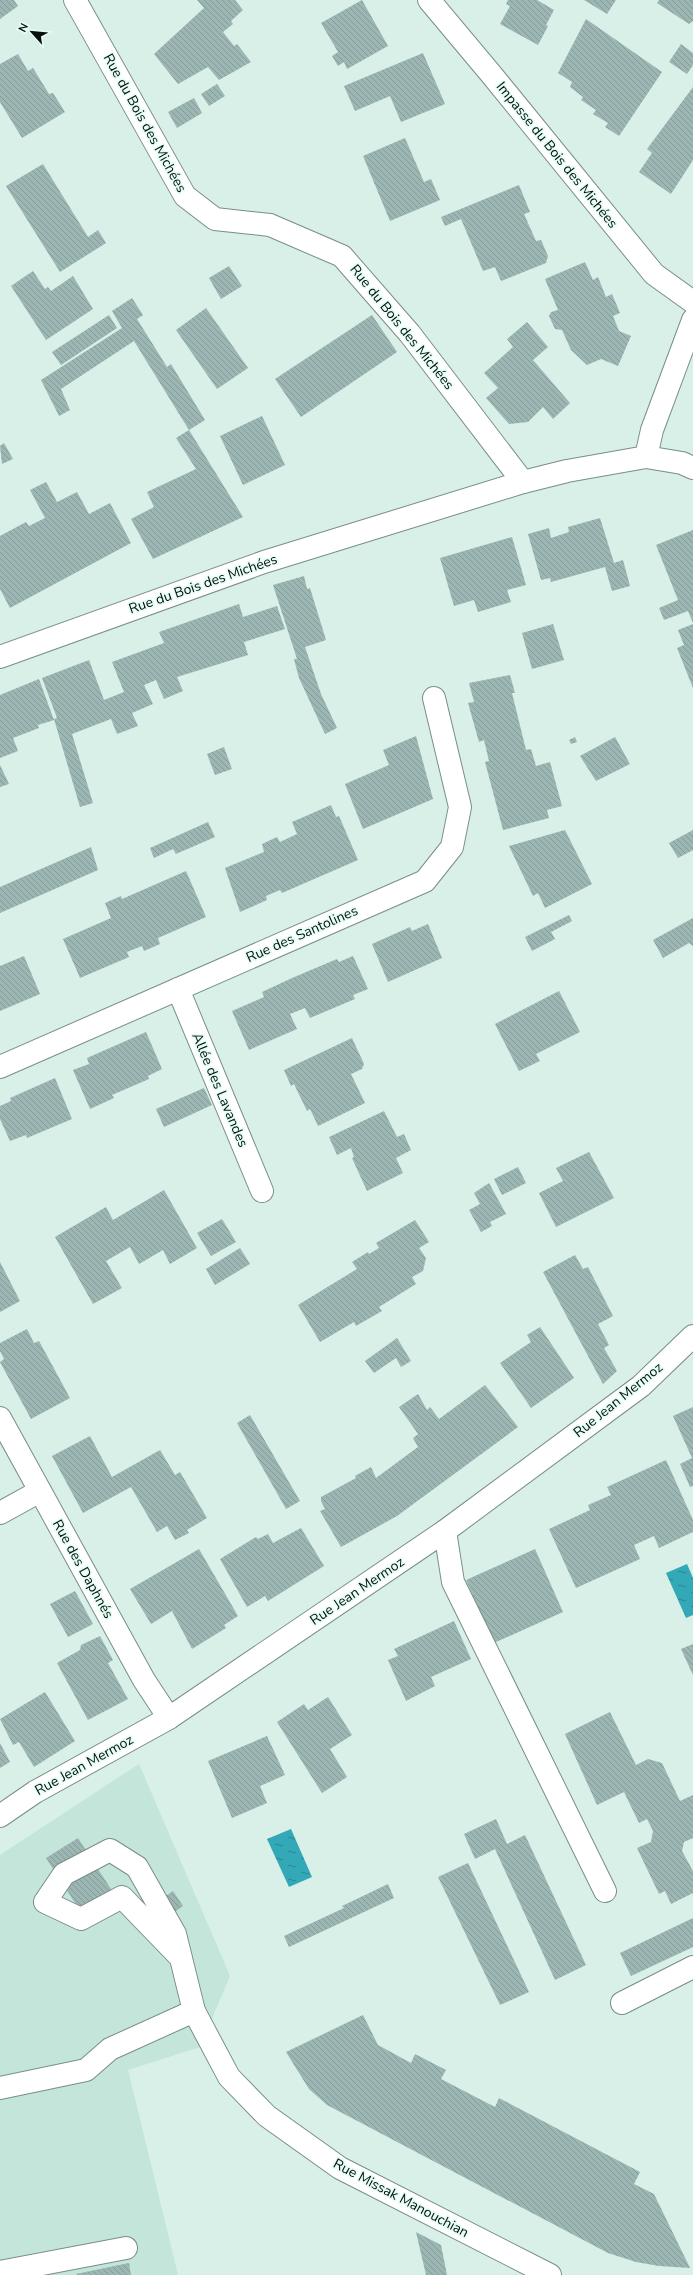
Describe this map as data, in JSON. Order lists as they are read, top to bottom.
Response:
{
  "streets": {
    "street": [
      "Rue du Bois des Michées",
      "Impasse du Bois des Michées",
      "Rue des Santolines",
      "Allée des Lavandes",
      "Rue Jean Mermoz",
      "Rue des Daphnés",
      "Rue Missak Manouchian"
    ]
  },
  "crossings": [
    ["Rue des Santolines", "Allée des Lavandes"],
    ["Rue Jean Mermoz", "Rue des Daphnés"]
  ],
  "north": "top left"
}
